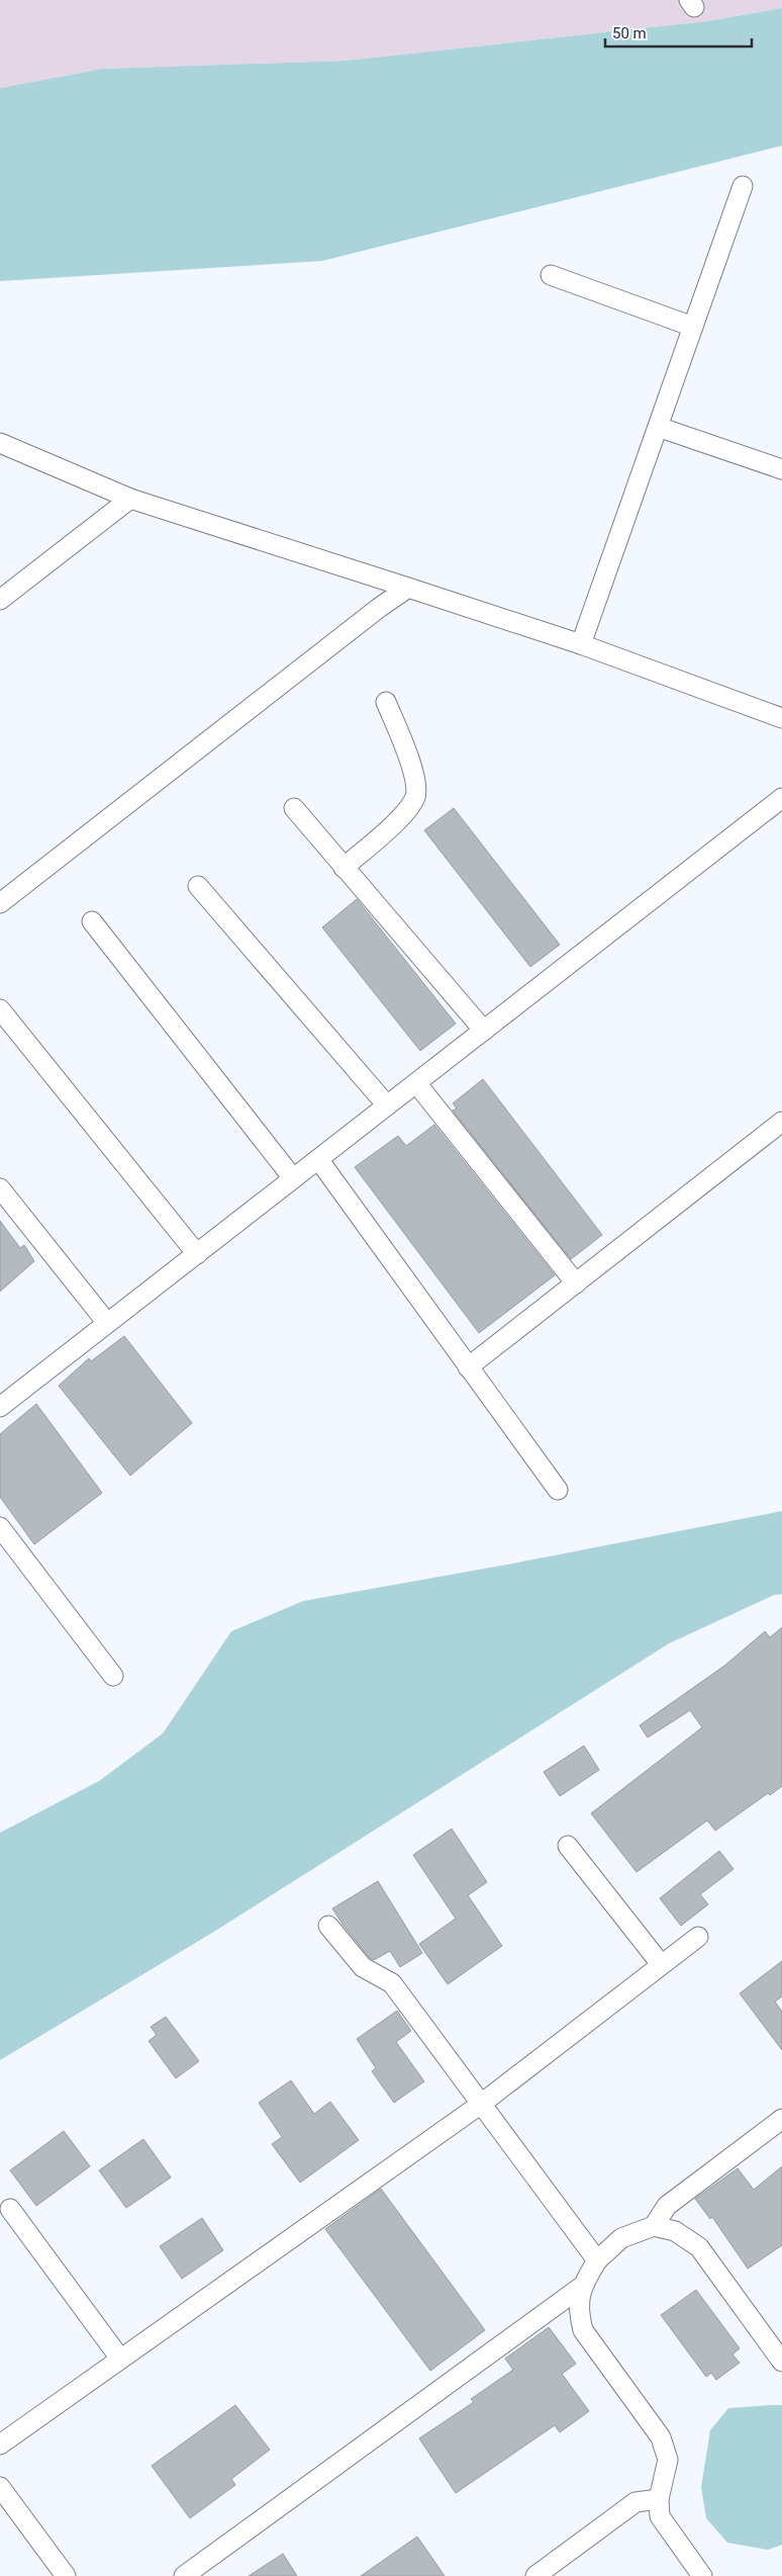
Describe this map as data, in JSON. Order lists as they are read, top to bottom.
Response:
{
  "scale_bar": "50 m"
}
